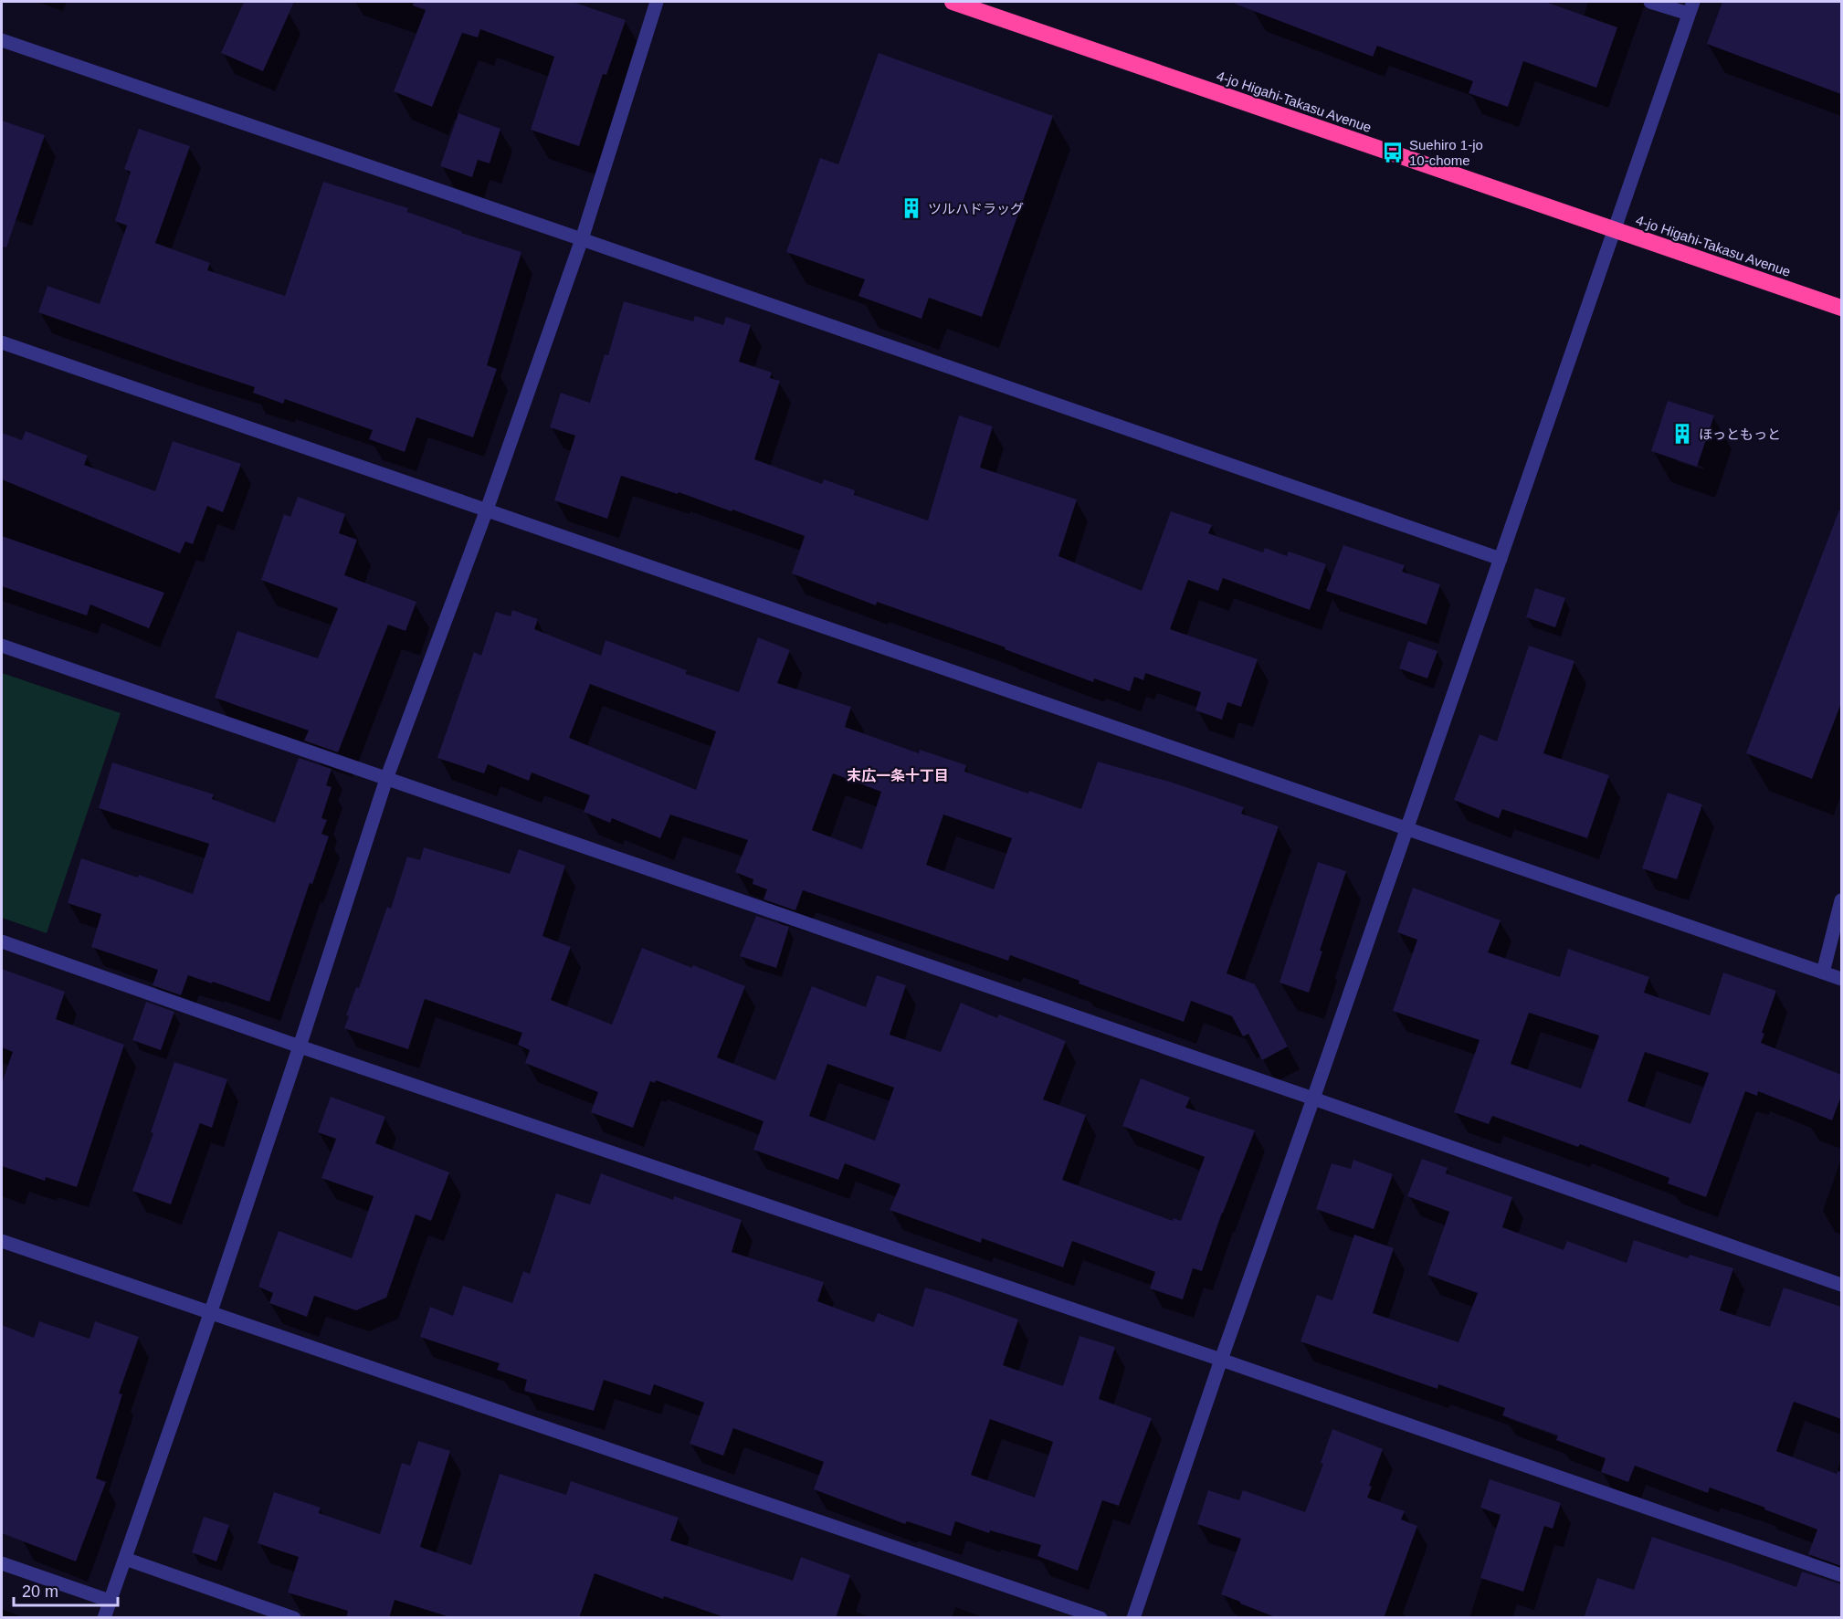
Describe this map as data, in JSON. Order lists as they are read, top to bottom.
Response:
{
  "streets": {
    "highway": ["4-jo Higahi-Takasu Avenue"]
  },
  "districts": ["末広一条十丁目"],
  "places": {
    "bus stop": ["Suehiro 1-jo 10-chome"],
    "building": ["ツルハドラッグ", "ほっともっと"]
  },
  "scale_bar": "20 m"
}
